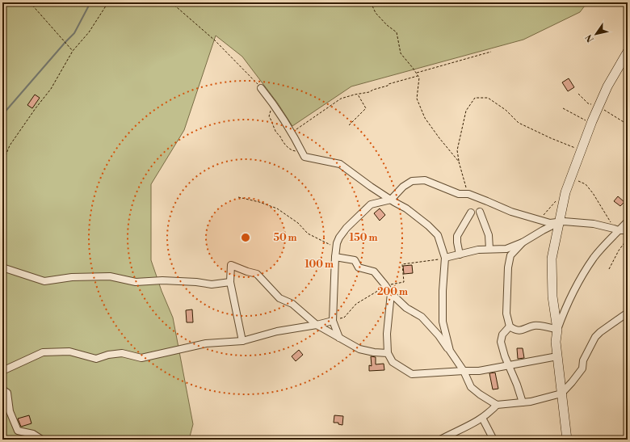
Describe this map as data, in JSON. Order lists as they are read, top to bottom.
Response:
{
  "north": "bottom left",
  "rings": [
    "50 m",
    "150 m",
    "100 m",
    "200 m"
  ]
}
